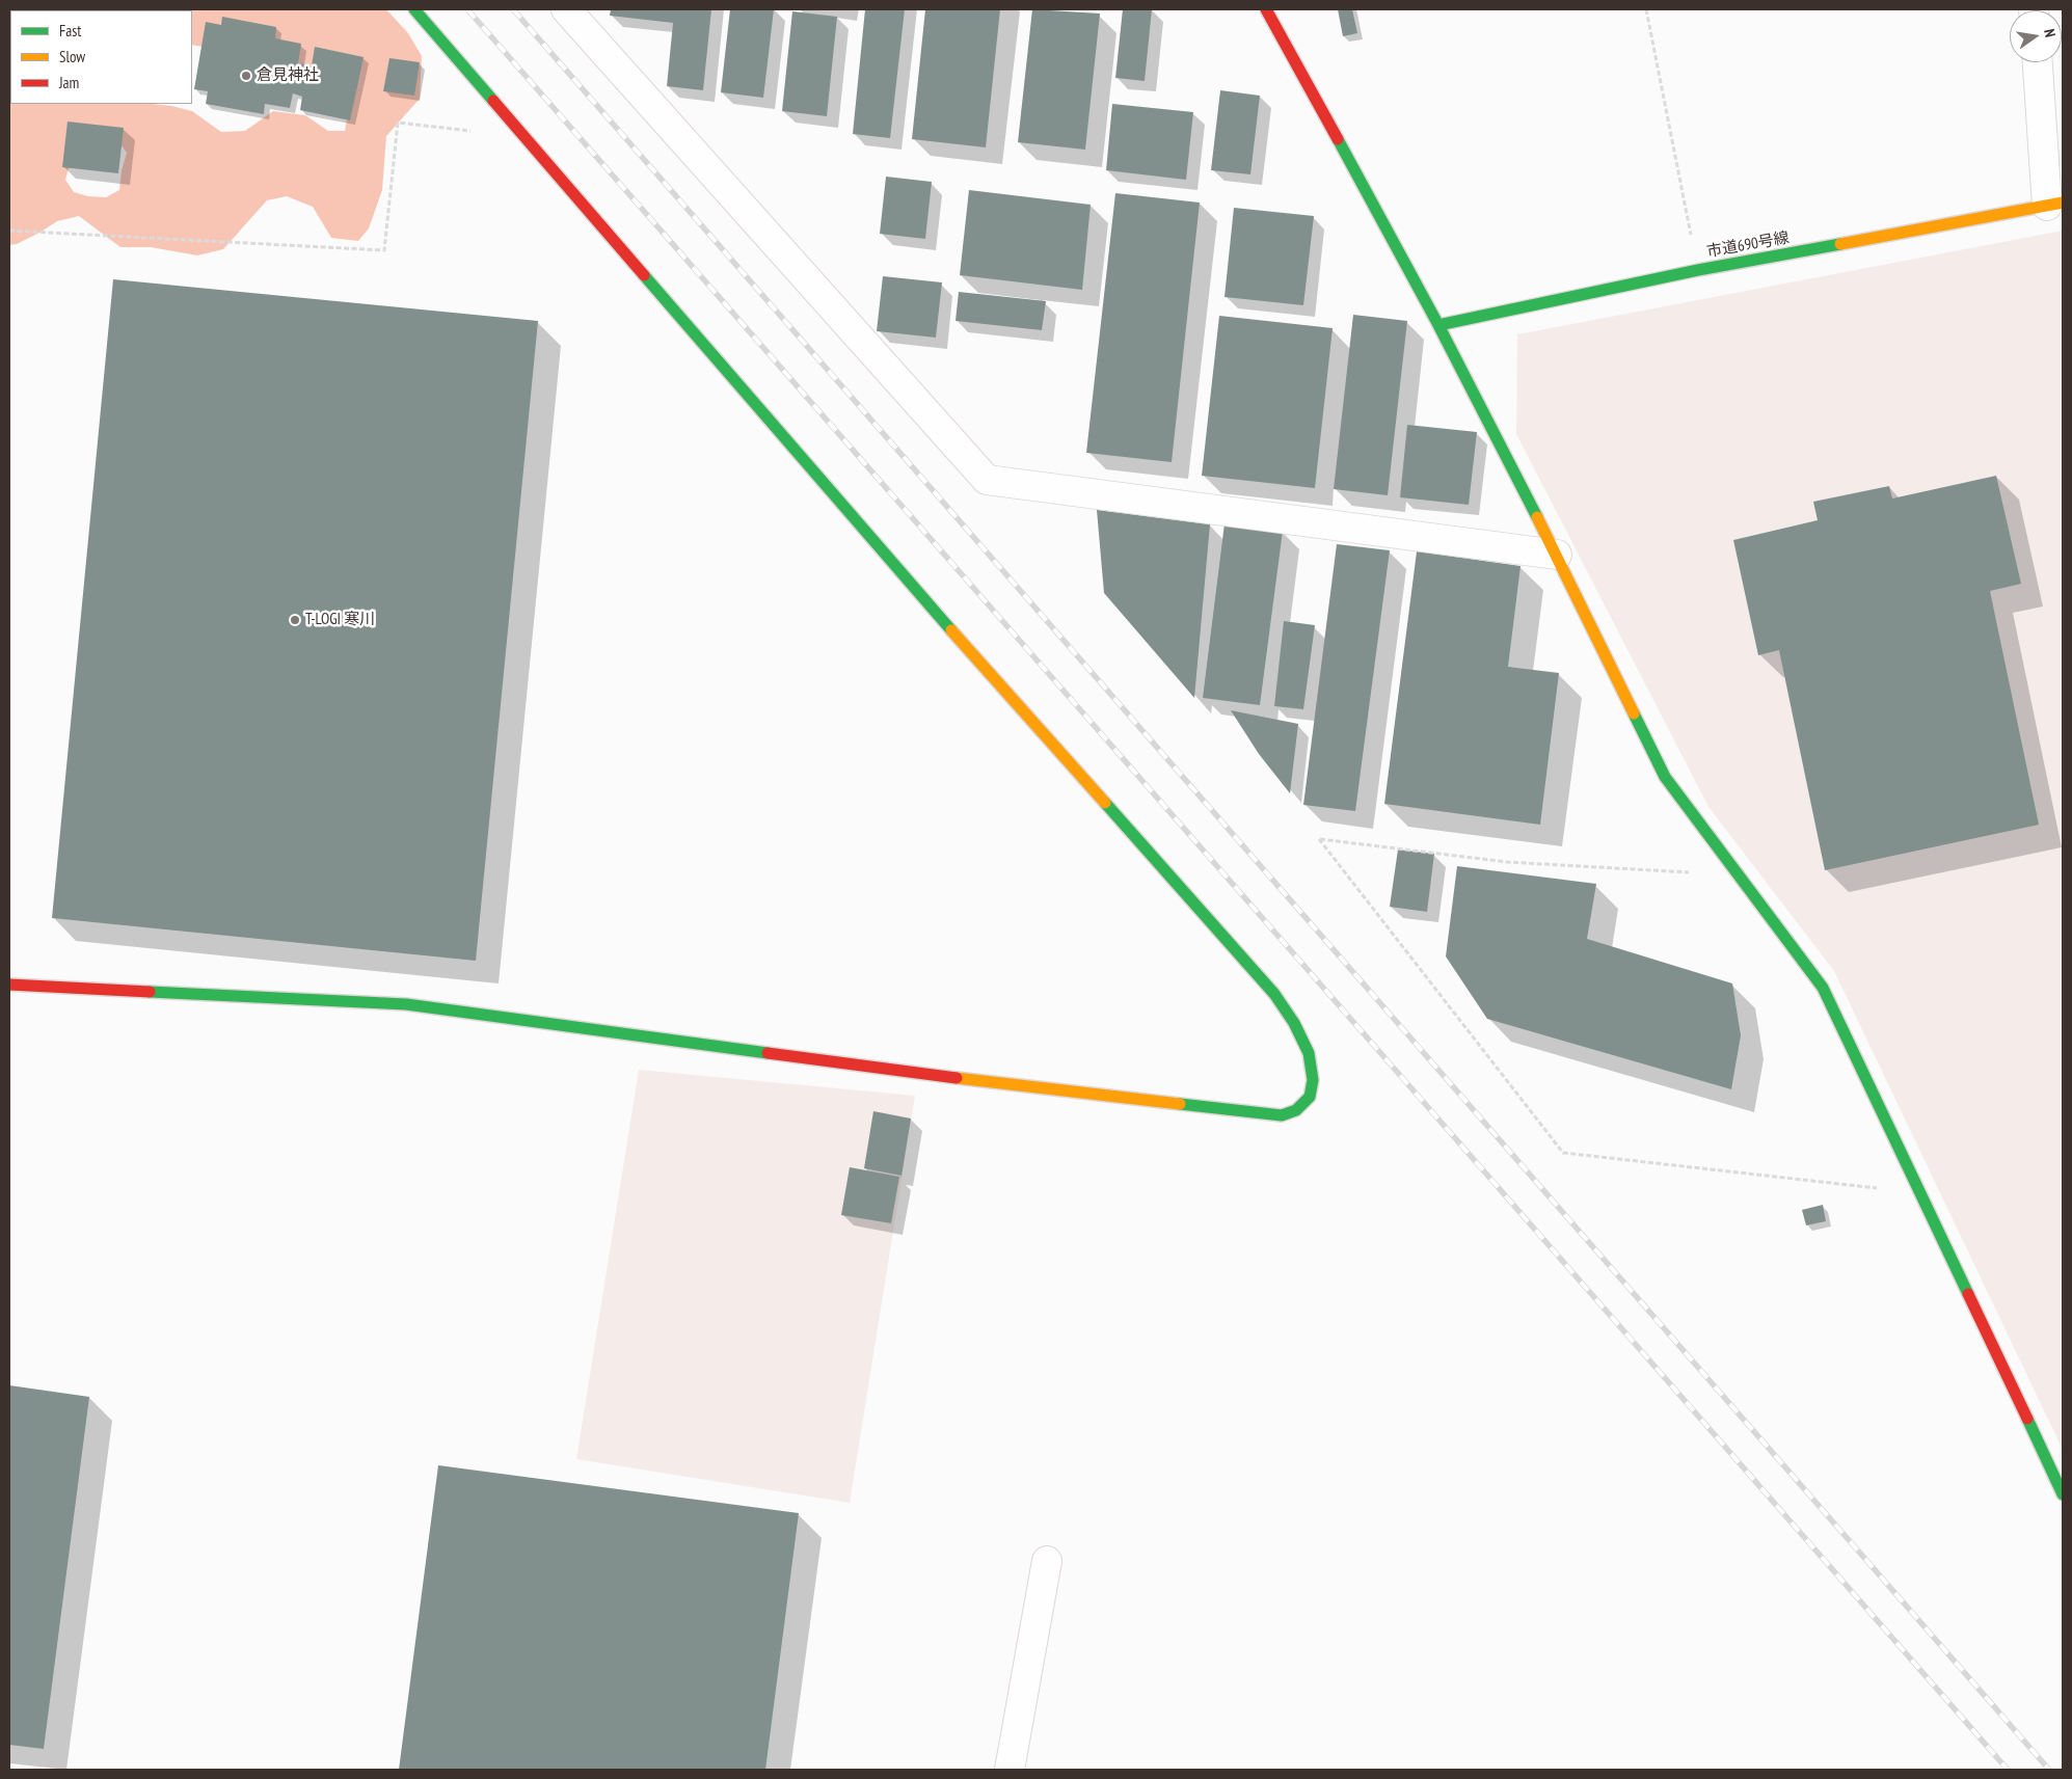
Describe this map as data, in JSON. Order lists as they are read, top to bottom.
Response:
{
  "streets": {
    "street": ["市道690号線"]
  },
  "places": ["倉見神社", "T-LOGI 寒川"],
  "legend": ["Fast", "Slow", "Jam"],
  "north": "right"
}
